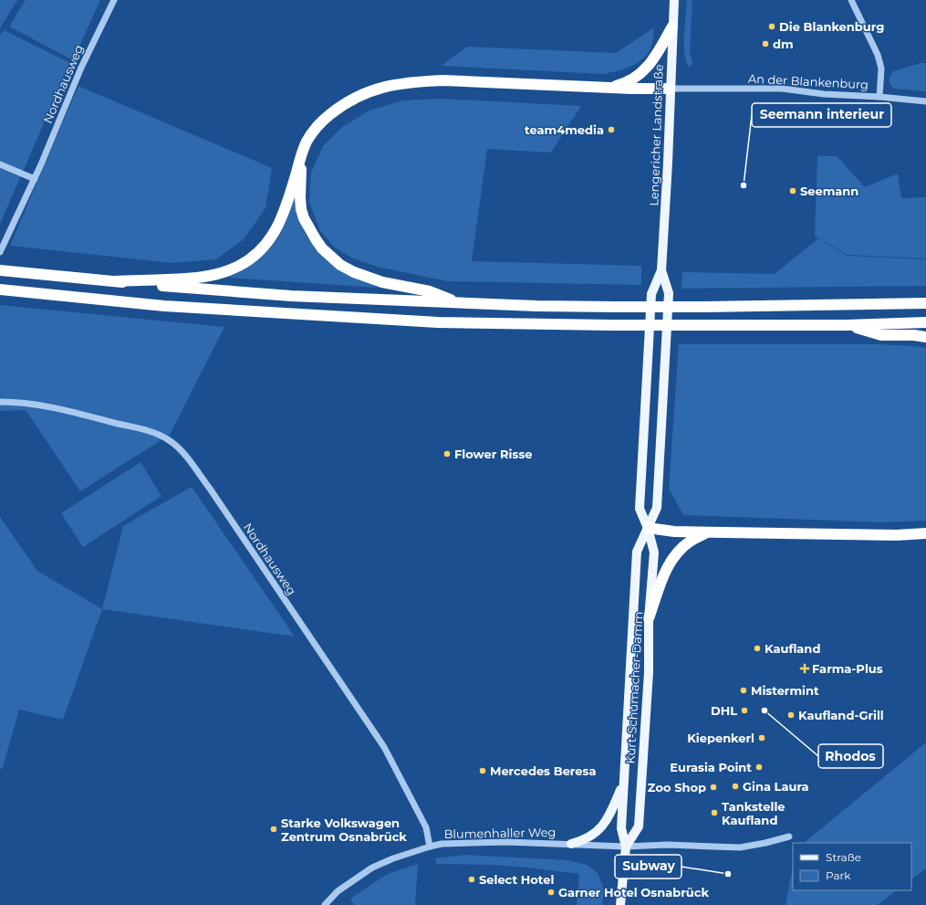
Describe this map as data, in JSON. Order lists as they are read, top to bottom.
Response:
{
  "streets": {
    "main road": ["Lengericher Landstraße", "Kurt-Schumacher-Damm"],
    "street": ["An der Blankenburg", "Nordhausweg", "Blumenhaller Weg"]
  },
  "crossings": [
    ["An der Blankenburg", "Lengericher Landstraße"],
    ["Nordhausweg", "Blumenhaller Weg"],
    ["Lengericher Landstraße", "Kurt-Schumacher-Damm"],
    ["Kurt-Schumacher-Damm", "Blumenhaller Weg"]
  ],
  "places": {
    "other": [
      "Die Blankenburg",
      "dm",
      "team4media",
      "Seemann interieur",
      "Seemann",
      "Flower Risse",
      "Kaufland",
      "Mistermint",
      "DHL",
      "Rhodos",
      "Kaufland-Grill",
      "Kiepenkerl",
      "Eurasia Point",
      "Mercedes Beresa",
      "Gina Laura",
      "Zoo Shop",
      "Tankstelle Kaufland",
      "Starke Volkswagen Zentrum Osnabrück",
      "Subway",
      "Select Hotel",
      "Garner Hotel Osnabrück"
    ],
    "health": ["Farma-Plus"]
  },
  "legend": ["Straße", "Park"]
}
